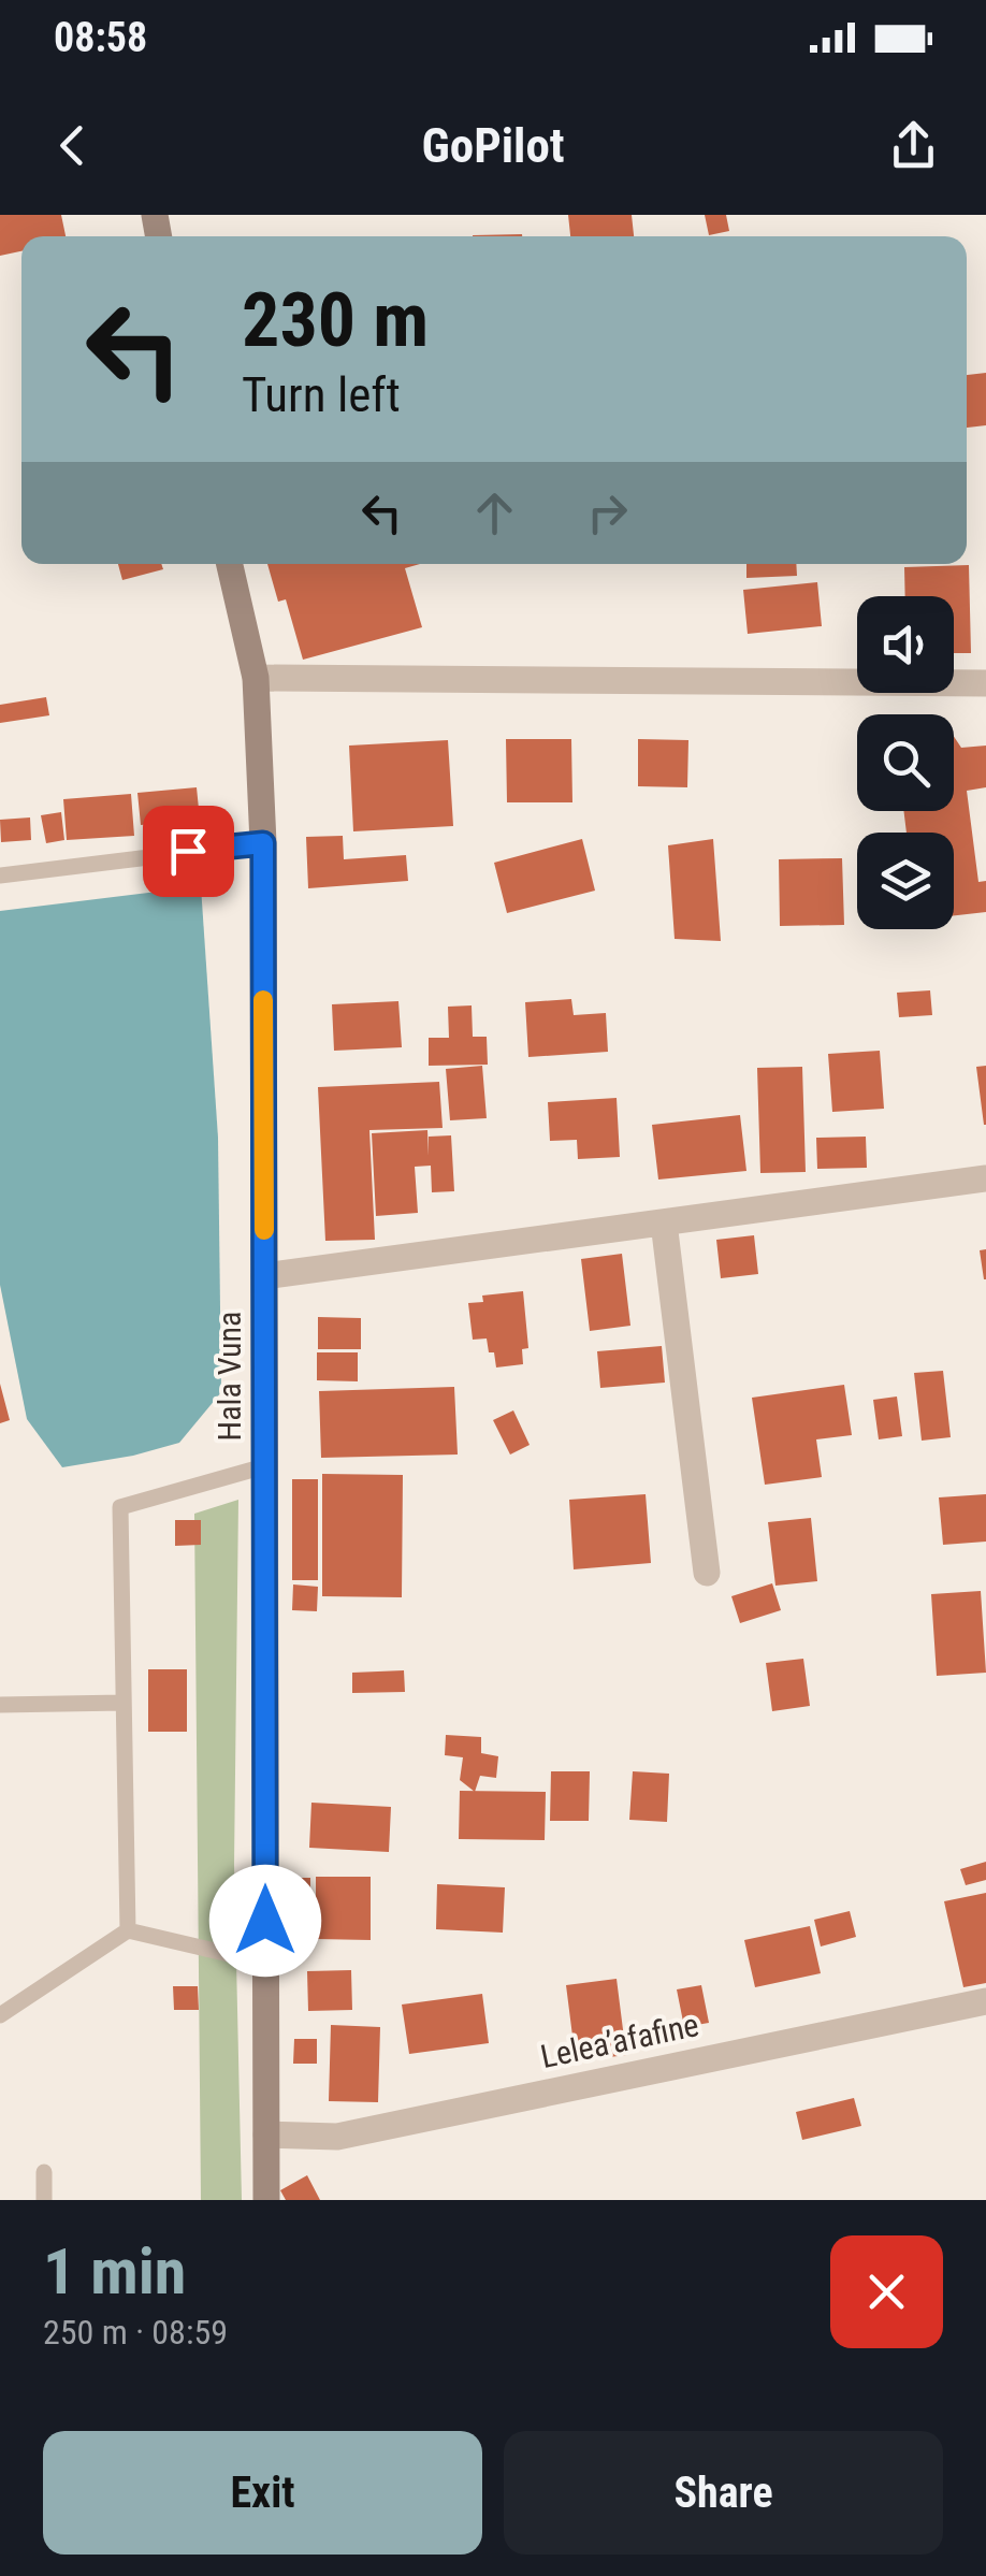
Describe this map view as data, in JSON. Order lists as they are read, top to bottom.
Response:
{
  "streets": {
    "main road": ["Hala Vuna"],
    "street": ["Lelea’afafine"]
  },
  "crossings": [
    ["Hala Vuna", "Lelea’afafine"]
  ],
  "page": {
    "status": "08:58",
    "header": "GoPilot",
    "turn": ["230 m", "Turn left"],
    "heading": ["1 min", "250 m · 08:59"],
    "buttons": ["Exit", "Share"]
  }
}
